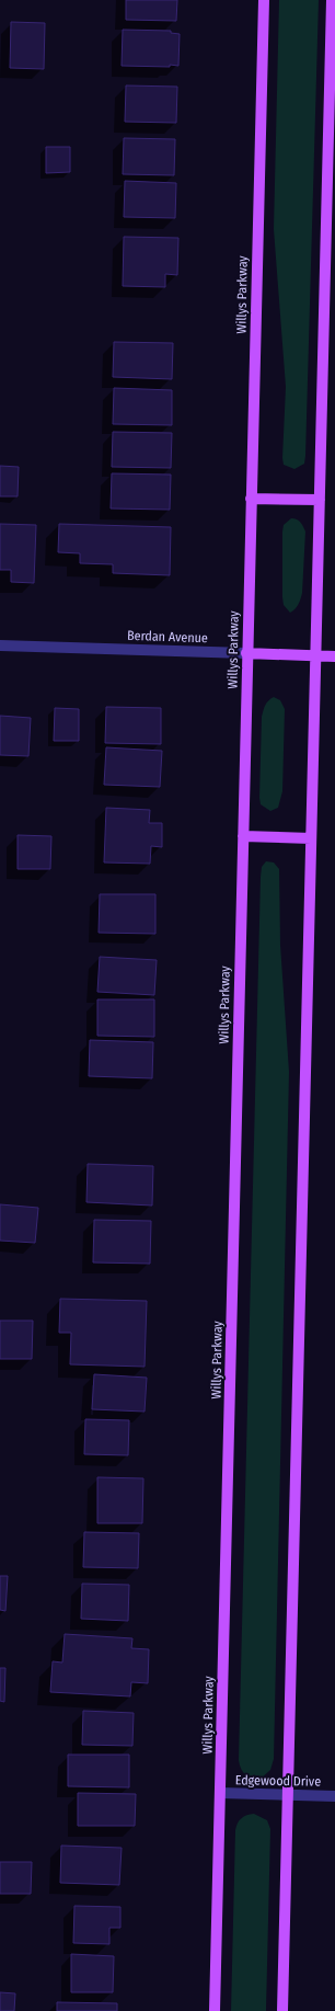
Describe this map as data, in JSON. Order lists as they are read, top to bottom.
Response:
{
  "streets": {
    "main road": ["Willys Parkway", "Berdan Avenue"],
    "street": ["Edgewood Drive"]
  },
  "crossings": [
    ["Willys Parkway", "Berdan Avenue"],
    ["Willys Parkway", "Edgewood Drive"]
  ]
}
